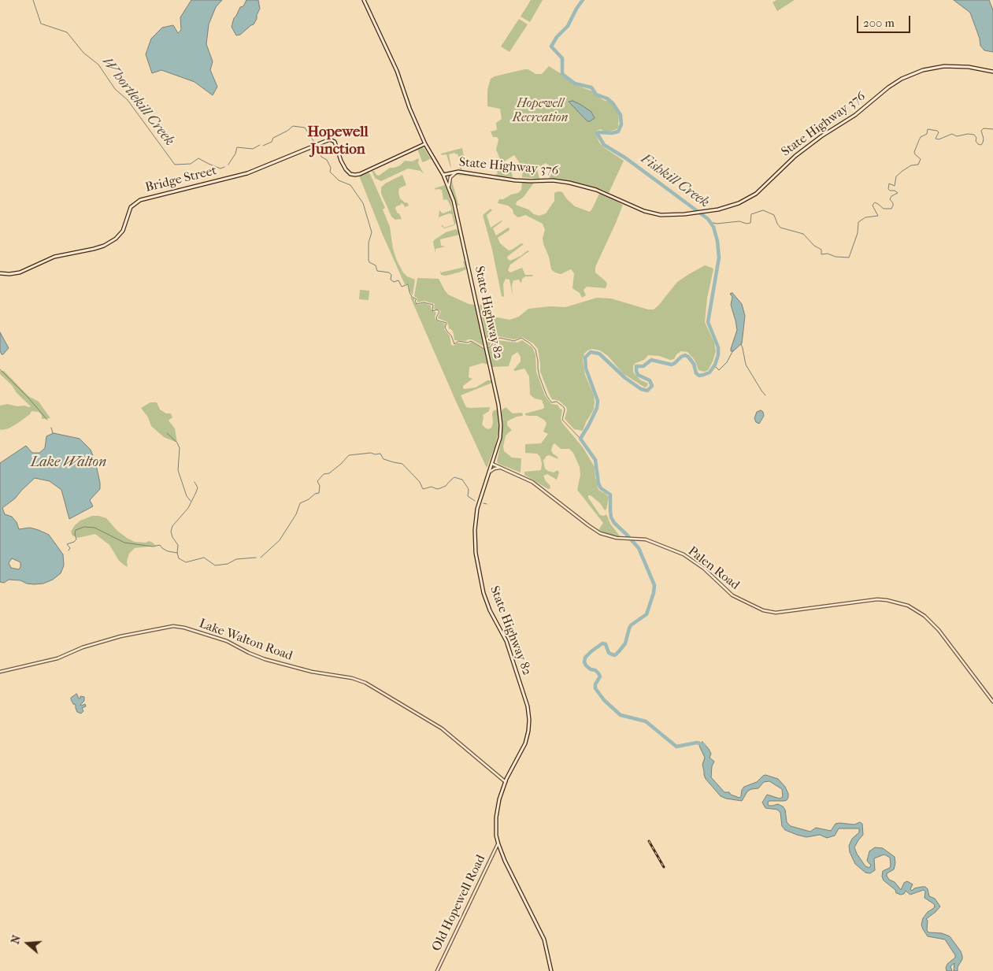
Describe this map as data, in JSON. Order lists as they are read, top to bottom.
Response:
{
  "streets": {
    "main road": ["State Highway 376", "Bridge Street", "State Highway 82"],
    "street": ["Palen Road", "Lake Walton Road", "Old Hopewell Road"]
  },
  "crossings": [
    ["State Highway 376", "State Highway 82"],
    ["Bridge Street", "State Highway 82"],
    ["State Highway 82", "Palen Road"],
    ["State Highway 82", "Lake Walton Road"],
    ["State Highway 82", "Old Hopewell Road"]
  ],
  "districts": ["Hopewell Junction"],
  "water": ["Whortlekill Creek", "Fishkill Creek", "Lake Walton"],
  "parks": ["Hopewell Recreation"],
  "scale_bar": "200 m",
  "north": "left"
}
